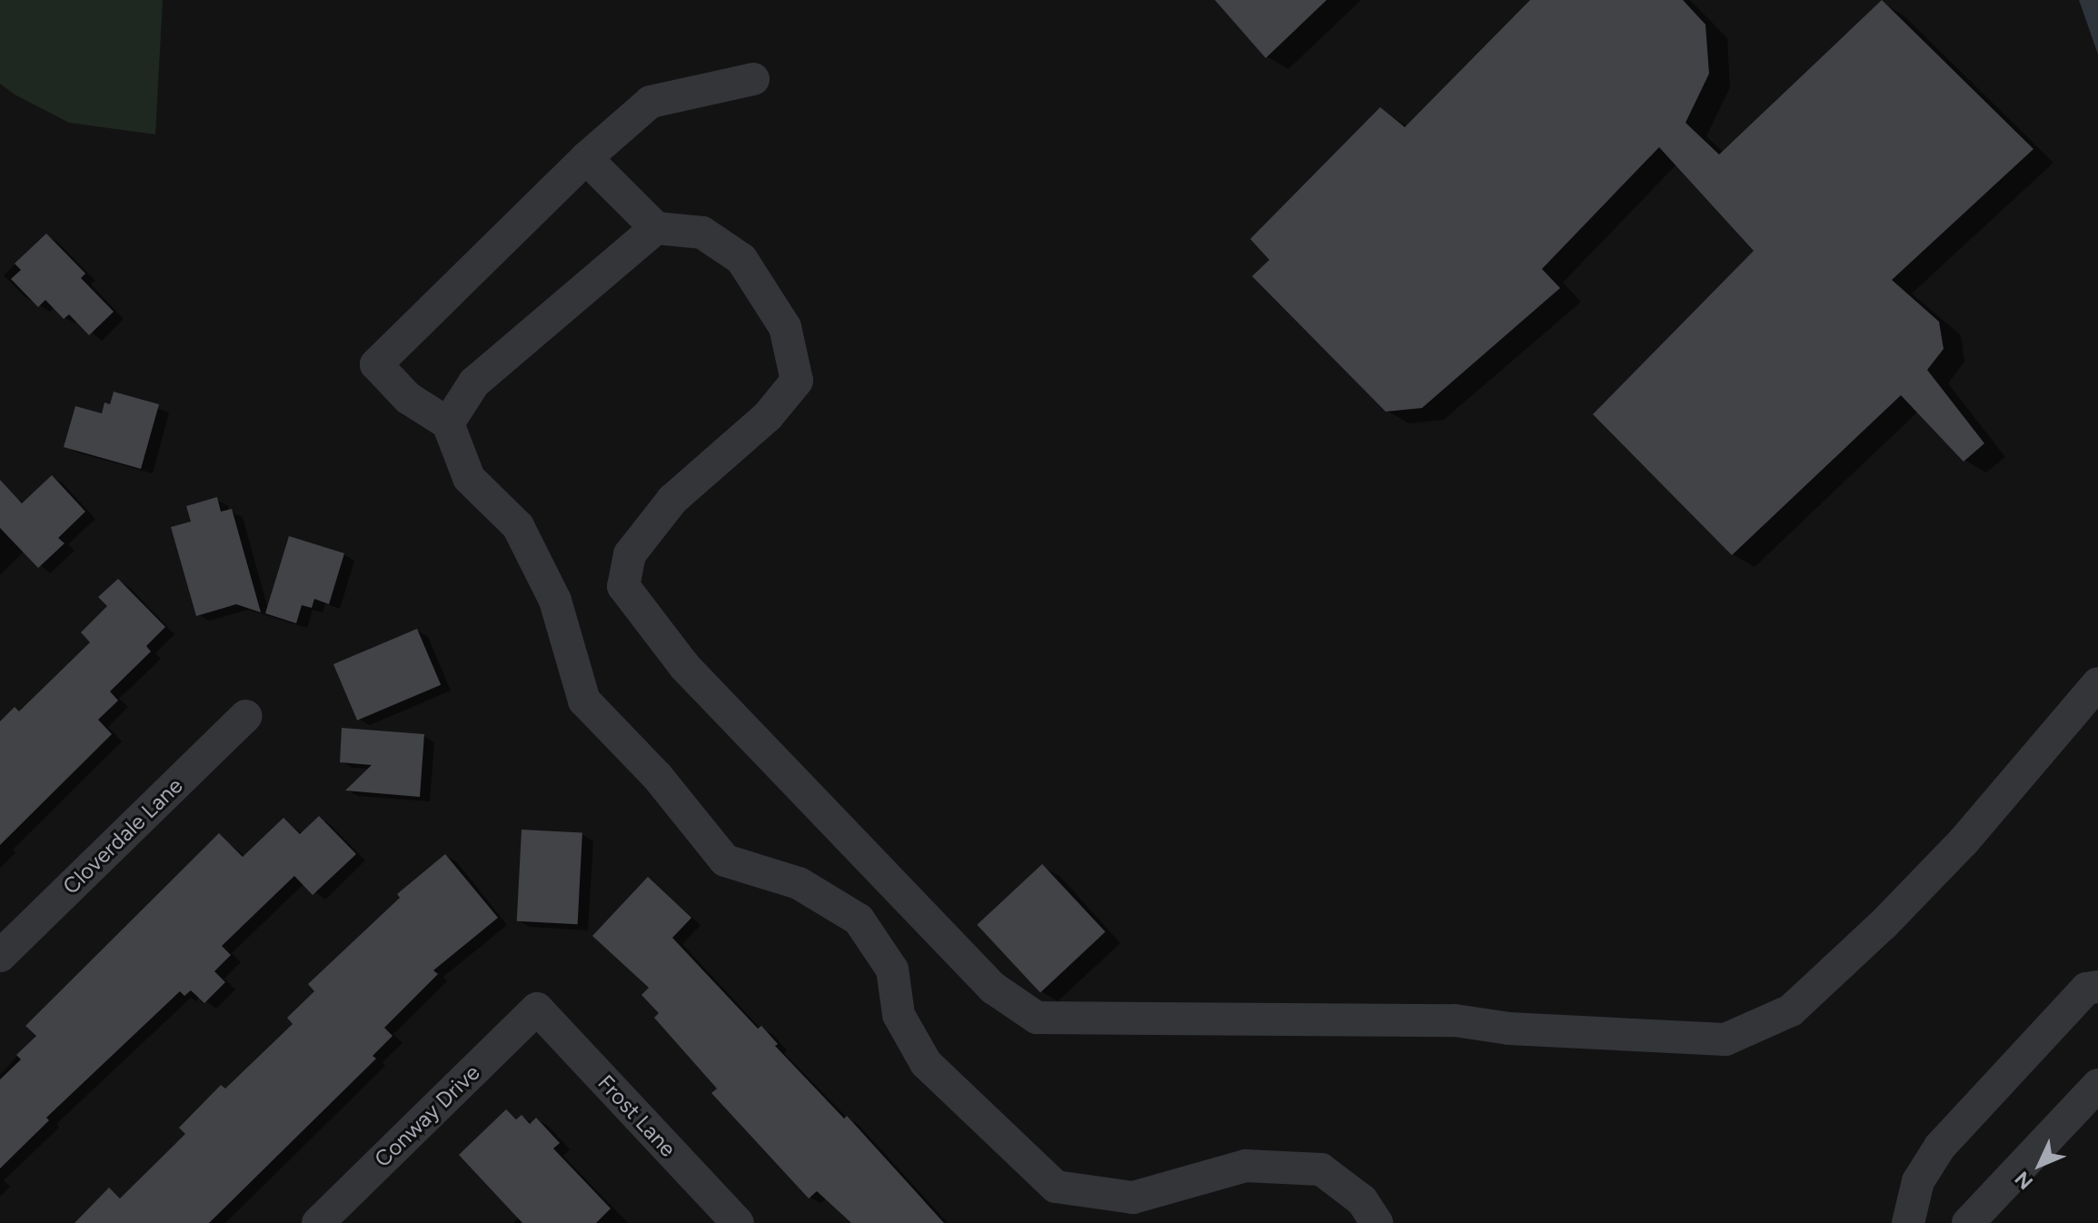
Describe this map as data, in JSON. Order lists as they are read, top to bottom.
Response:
{
  "streets": {
    "street": ["Cloverdale Lane", "Conway Drive", "Frost Lane"]
  },
  "crossings": [
    ["Conway Drive", "Frost Lane"]
  ],
  "north": "bottom left"
}
